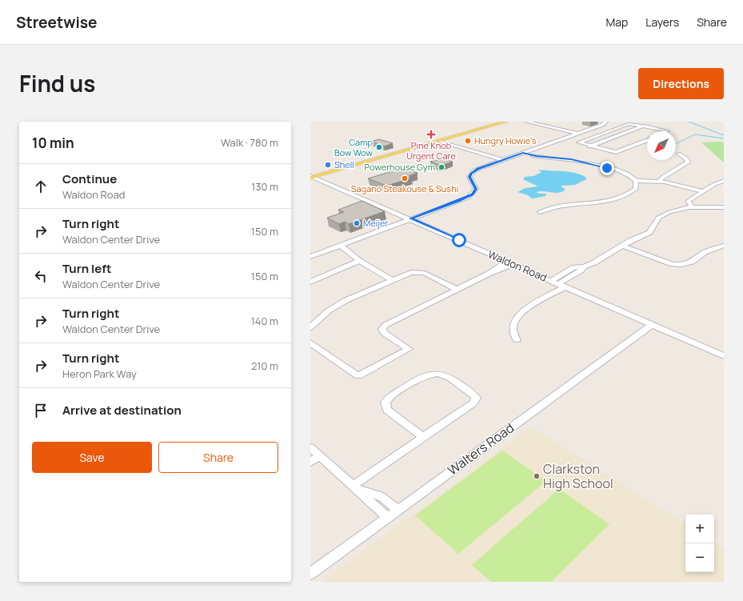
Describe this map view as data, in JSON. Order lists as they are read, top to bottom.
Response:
{
  "streets": {
    "street": ["Waldon Road", "Walters Road"]
  },
  "crossings": [
    ["Waldon Road", "Walters Road"]
  ],
  "places": {
    "health": ["Pine Knob Urgent Care"],
    "other": [
      "Hungry Howie's",
      "Camp Bow Wow",
      "Shell",
      "Powerhouse Gym",
      "Sagano Steakouse & Sushi",
      "Meijer",
      "Clarkston High School"
    ]
  },
  "north": "bottom left",
  "page": {
    "header": "Streetwise",
    "nav": ["Map", "Layers", "Share"],
    "title": "Find us",
    "buttons": [
      "Directions",
      ["Save", "Share"]
    ],
    "heading": ["10 min", "Walk · 780 m"],
    "list": [
      ["Continue", "Waldon Road", "130 m"],
      ["Turn right", "Waldon Center Drive", "150 m"],
      ["Turn left", "Waldon Center Drive", "150 m"],
      ["Turn right", "Waldon Center Drive", "140 m"],
      ["Turn right", "Heron Park Way", "210 m"],
      "Arrive at destination"
    ],
    "map_buttons": ["+", "−"]
  }
}
